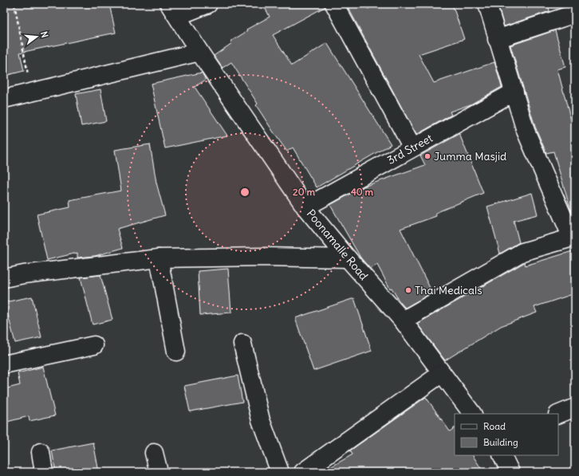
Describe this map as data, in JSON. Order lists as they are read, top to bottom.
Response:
{
  "streets": {
    "street": ["3rd Street", "Poonamalle Road"]
  },
  "crossings": [
    ["3rd Street", "Poonamalle Road"]
  ],
  "places": ["Jumma Masjid", "Thai Medicals"],
  "legend": ["Road", "Building"],
  "north": "right",
  "rings": ["20 m", "40 m"]
}
